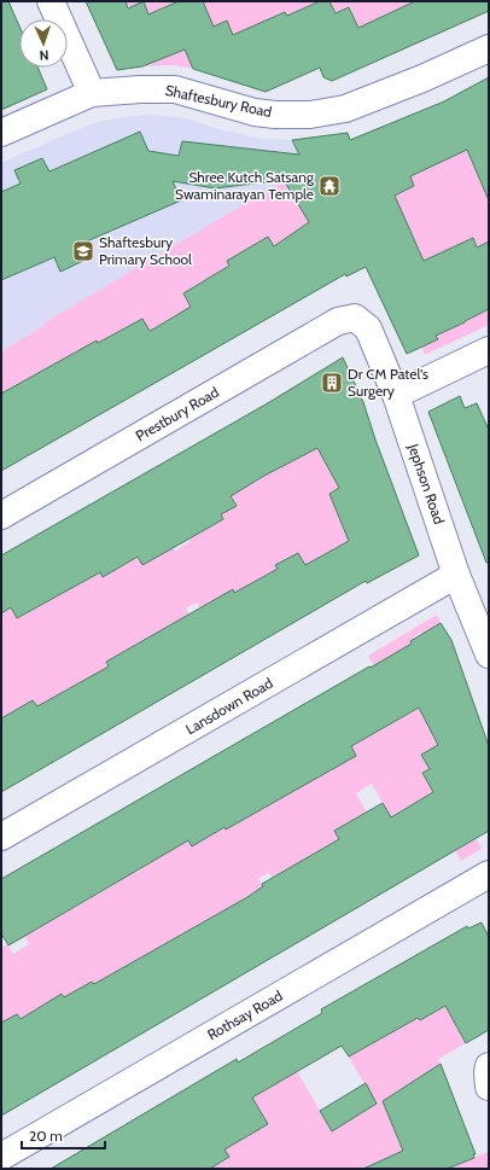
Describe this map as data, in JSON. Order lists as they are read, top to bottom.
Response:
{
  "streets": {
    "street": [
      "Shaftesbury Road",
      "Prestbury Road",
      "Jephson Road",
      "Lansdown Road",
      "Rothsay Road"
    ]
  },
  "crossings": [
    ["Prestbury Road", "Jephson Road"],
    ["Jephson Road", "Lansdown Road"]
  ],
  "places": {
    "temple": ["Shree Kutch Satsang Swaminarayan Temple"],
    "school or university": ["Shaftesbury Primary School"],
    "building": ["Dr CM Patel's Surgery"]
  },
  "scale_bar": "20 m",
  "north": "bottom"
}
